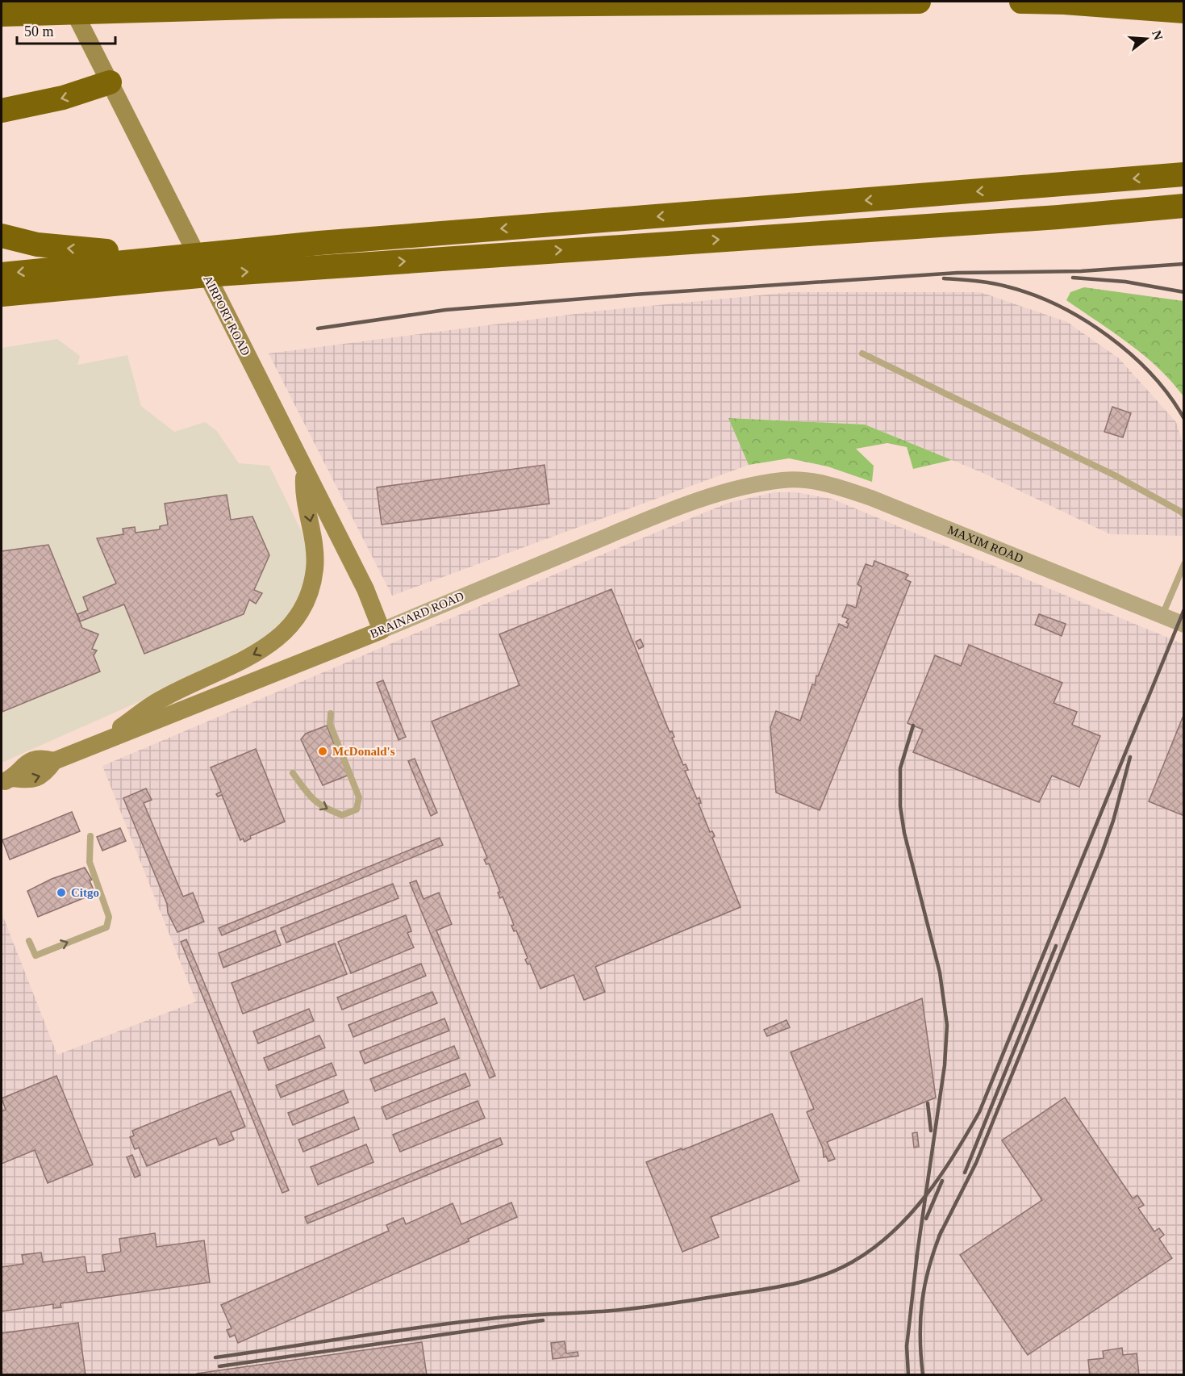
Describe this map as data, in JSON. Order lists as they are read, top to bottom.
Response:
{
  "streets": {
    "main road": ["AIRPORT ROAD", "BRAINARD ROAD"],
    "street": ["MAXIM ROAD"]
  },
  "crossings": [
    ["AIRPORT ROAD", "BRAINARD ROAD"],
    ["MAXIM ROAD", "BRAINARD ROAD"]
  ],
  "places": ["McDonald's", "Citgo"],
  "scale_bar": "50 m",
  "north": "right"
}
